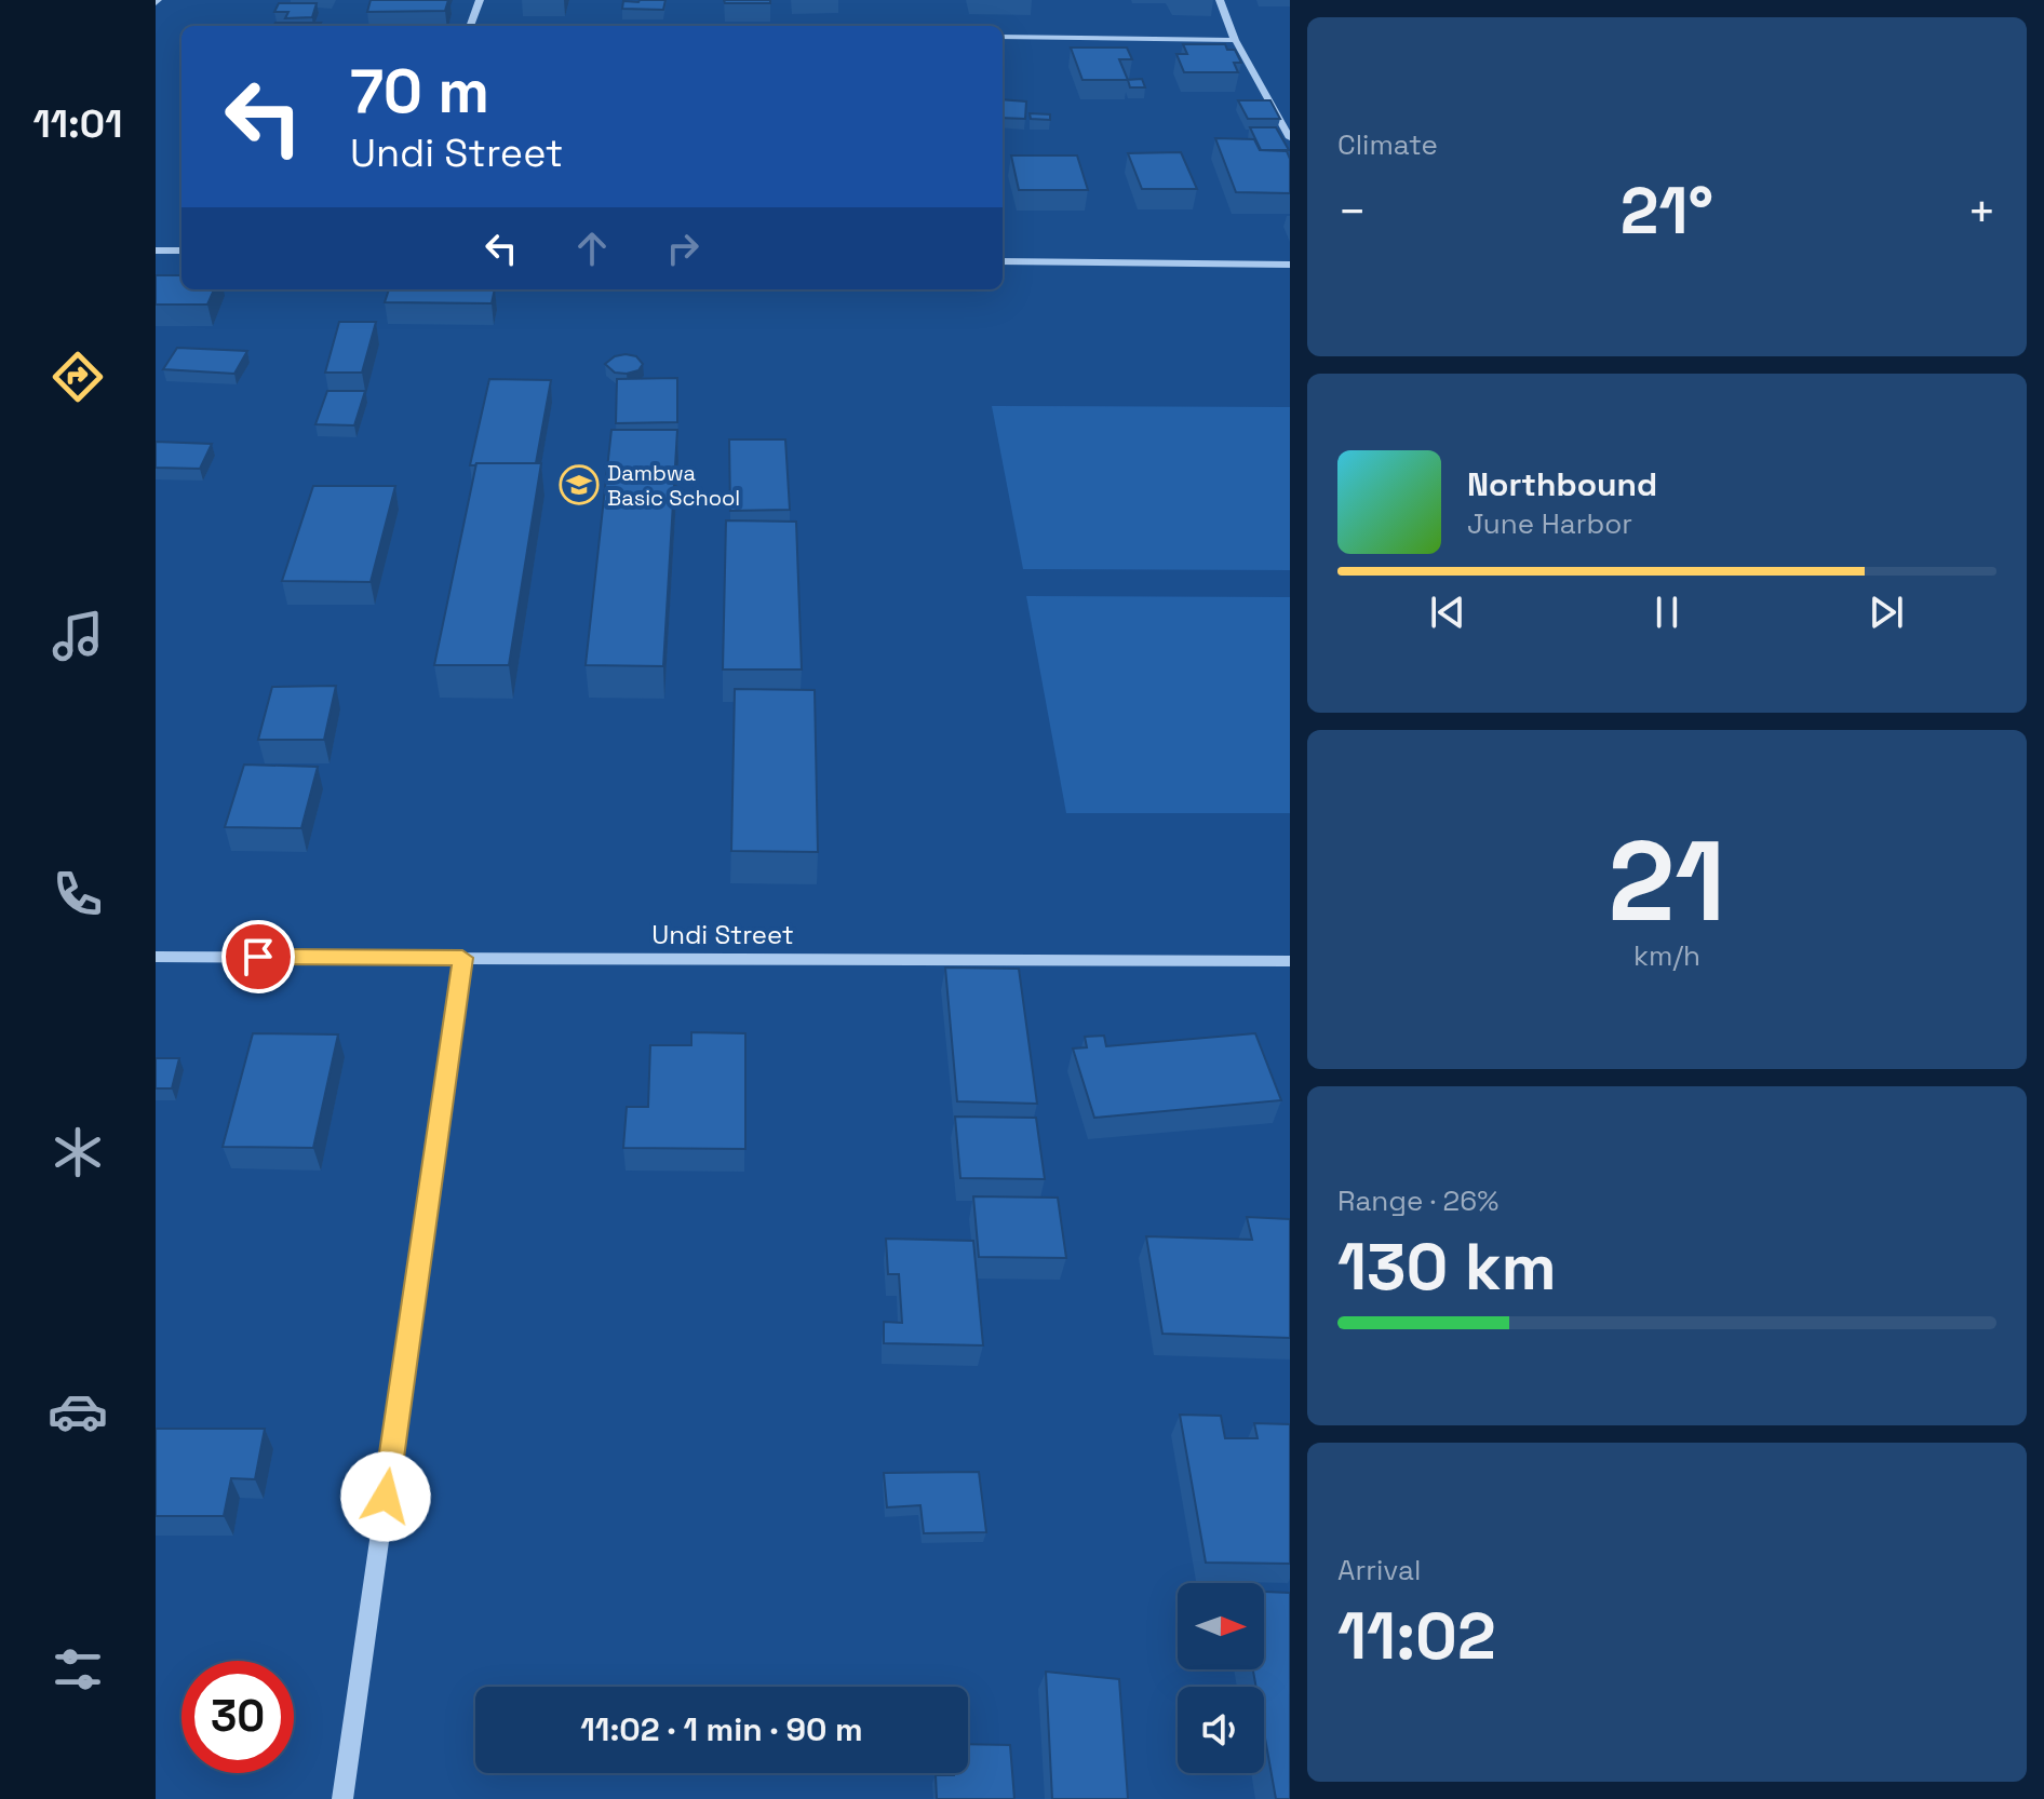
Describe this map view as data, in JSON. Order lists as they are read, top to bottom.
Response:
{
  "streets": {
    "street": ["Undi Street"]
  },
  "places": {
    "school or university": ["Dambwa Basic School"]
  },
  "north": "right",
  "page": {
    "tabs": "11:01",
    "tile": [
      "Climate",
      ["21", "km/h"],
      ["Range · 26%", "130 km"],
      ["Arrival", "11:02"]
    ],
    "turn": ["70 m", "Undi Street"],
    "heat": ["−", "21°", "+"],
    "song": ["Northbound", "June Harbor"],
    "limit": "30",
    "trip": "11:02 · 1 min · 90 m"
  }
}
